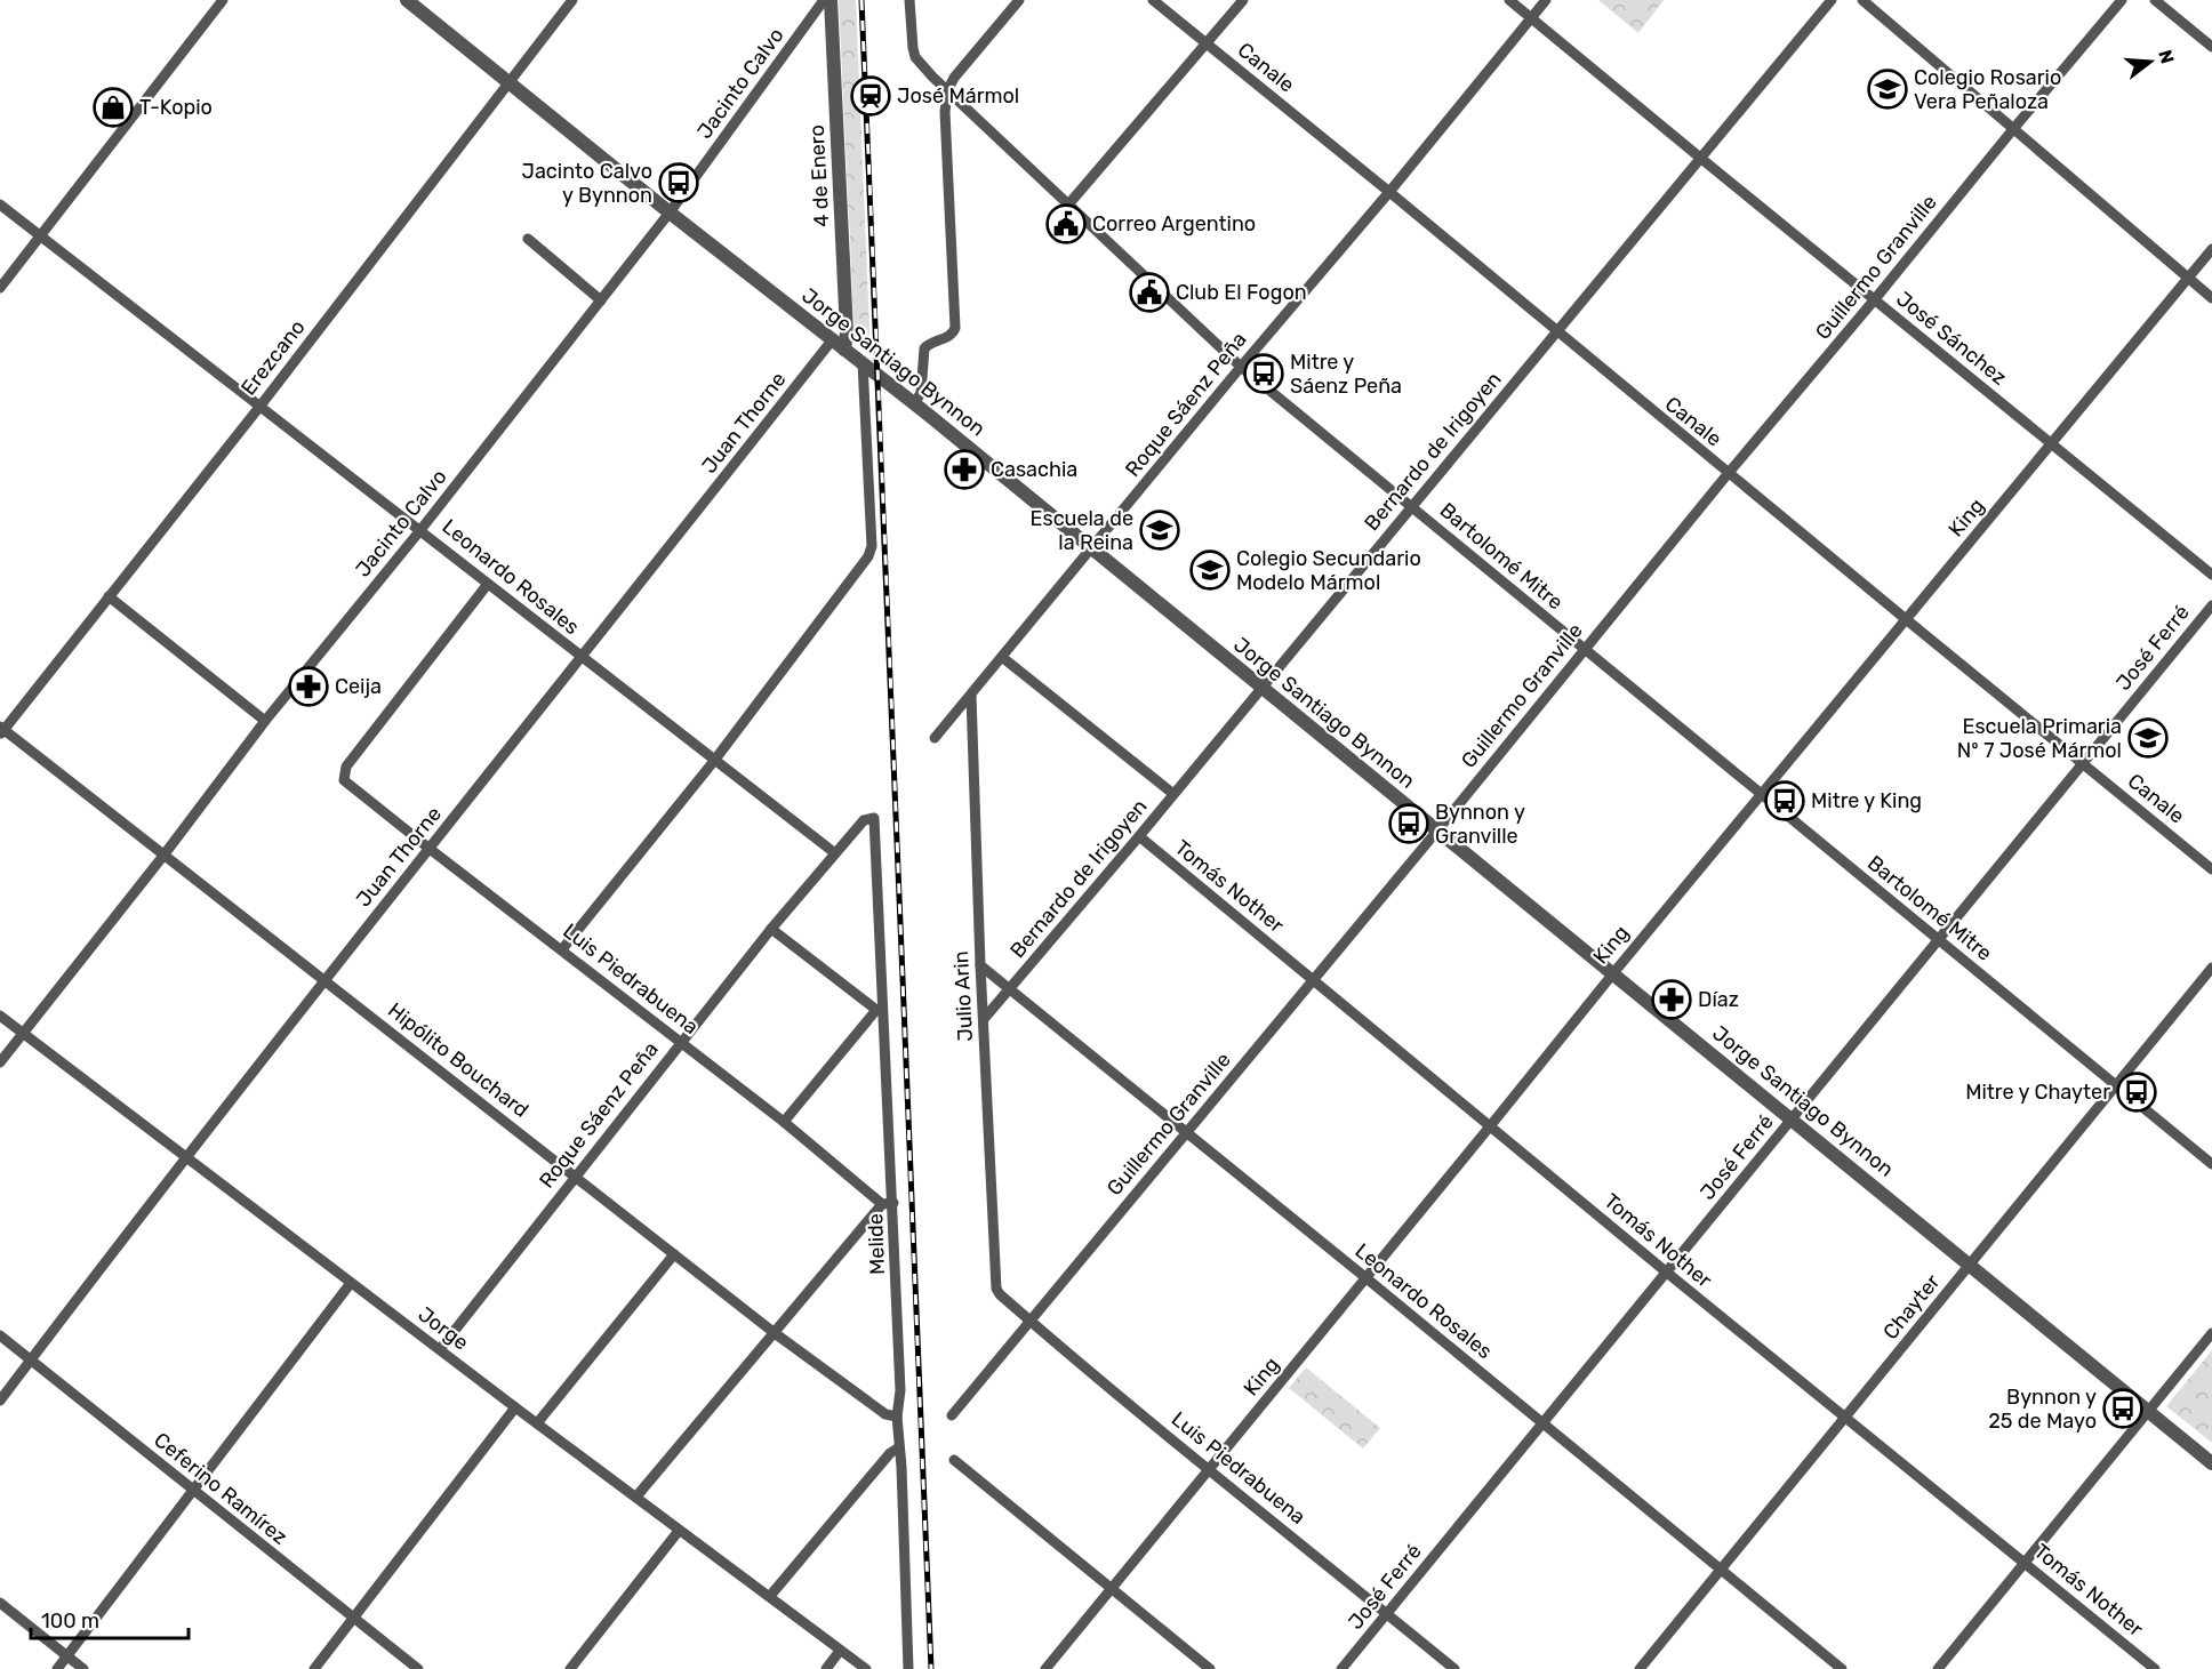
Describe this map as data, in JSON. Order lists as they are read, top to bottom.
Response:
{
  "streets": {
    "street": [
      "Canale",
      "Jacinto Calvo",
      "4 de Enero",
      "Guillermo Granville",
      "José Sánchez",
      "Erezcano",
      "Jorge Santiago Bynnon",
      "Roque Sáenz Peña",
      "Juan Thorne",
      "Bernardo de Irigoyen",
      "King",
      "Bartolomé Mitre",
      "Leonardo Rosales",
      "José Ferré",
      "Tomás Nother",
      "Luis Piedrabuena",
      "Julio Arin",
      "Hipólito Bouchard",
      "Melide",
      "Chayter",
      "Jorge",
      "Ceferino Ramírez"
    ]
  },
  "crossings": [
    ["Canale", "Guillermo Granville"],
    ["Canale", "Roque Sáenz Peña"],
    ["Canale", "Bernardo de Irigoyen"],
    ["Canale", "King"],
    ["Canale", "José Ferré"],
    ["Jacinto Calvo", "Jorge Santiago Bynnon"],
    ["Jacinto Calvo", "Leonardo Rosales"],
    ["Jacinto Calvo", "Hipólito Bouchard"],
    ["Jacinto Calvo", "Jorge"],
    ["4 de Enero", "Jorge Santiago Bynnon"],
    ["4 de Enero", "Juan Thorne"],
    ["Guillermo Granville", "José Sánchez"],
    ["Guillermo Granville", "Jorge Santiago Bynnon"],
    ["Guillermo Granville", "Bartolomé Mitre"],
    ["Guillermo Granville", "Leonardo Rosales"],
    ["Guillermo Granville", "Tomás Nother"],
    ["Guillermo Granville", "Luis Piedrabuena"],
    ["José Sánchez", "Roque Sáenz Peña"],
    ["José Sánchez", "Bernardo de Irigoyen"],
    ["José Sánchez", "King"],
    ["Erezcano", "Jorge Santiago Bynnon"],
    ["Erezcano", "Leonardo Rosales"],
    ["Erezcano", "Hipólito Bouchard"],
    ["Jorge Santiago Bynnon", "Roque Sáenz Peña"],
    ["Jorge Santiago Bynnon", "Juan Thorne"],
    ["Jorge Santiago Bynnon", "Bernardo de Irigoyen"],
    ["Jorge Santiago Bynnon", "King"],
    ["Jorge Santiago Bynnon", "José Ferré"],
    ["Jorge Santiago Bynnon", "Chayter"],
    ["Roque Sáenz Peña", "Bartolomé Mitre"],
    ["Roque Sáenz Peña", "Leonardo Rosales"],
    ["Roque Sáenz Peña", "Luis Piedrabuena"],
    ["Roque Sáenz Peña", "Julio Arin"],
    ["Roque Sáenz Peña", "Hipólito Bouchard"],
    ["Roque Sáenz Peña", "Melide"],
    ["Roque Sáenz Peña", "Jorge"],
    ["Juan Thorne", "Leonardo Rosales"],
    ["Juan Thorne", "Luis Piedrabuena"],
    ["Juan Thorne", "Hipólito Bouchard"],
    ["Juan Thorne", "Jorge"],
    ["Juan Thorne", "Ceferino Ramírez"],
    ["Bernardo de Irigoyen", "Bartolomé Mitre"],
    ["Bernardo de Irigoyen", "Leonardo Rosales"],
    ["Bernardo de Irigoyen", "Tomás Nother"],
    ["Bernardo de Irigoyen", "Julio Arin"],
    ["King", "Bartolomé Mitre"],
    ["King", "Leonardo Rosales"],
    ["King", "Tomás Nother"],
    ["King", "Luis Piedrabuena"],
    ["Bartolomé Mitre", "José Ferré"],
    ["Bartolomé Mitre", "Chayter"],
    ["Leonardo Rosales", "José Ferré"],
    ["Leonardo Rosales", "Luis Piedrabuena"],
    ["Leonardo Rosales", "Julio Arin"],
    ["Leonardo Rosales", "Chayter"],
    ["José Ferré", "Tomás Nother"],
    ["José Ferré", "Luis Piedrabuena"],
    ["Tomás Nother", "Chayter"],
    ["Luis Piedrabuena", "Julio Arin"],
    ["Luis Piedrabuena", "Melide"],
    ["Hipólito Bouchard", "Melide"]
  ],
  "places": {
    "school or university": [
      "Colegio Rosario Vera Peñaloza",
      "Escuela de la Reina",
      "Colegio Secundario Modelo Mármol",
      "Escuela Primaria Nº 7 José Mármol"
    ],
    "station": ["José Mármol"],
    "shop": ["T-Kopio"],
    "bus stop": [
      "Jacinto Calvo y Bynnon",
      "Mitre y Sáenz Peña",
      "Mitre y King",
      "Bynnon y Granville",
      "Mitre y Chayter",
      "Bynnon y 25 de Mayo"
    ],
    "public building": ["Correo Argentino", "Club El Fogon"],
    "pharmacy": ["Casachia", "Ceija", "Díaz"]
  },
  "scale_bar": "100 m",
  "north": "right"
}
